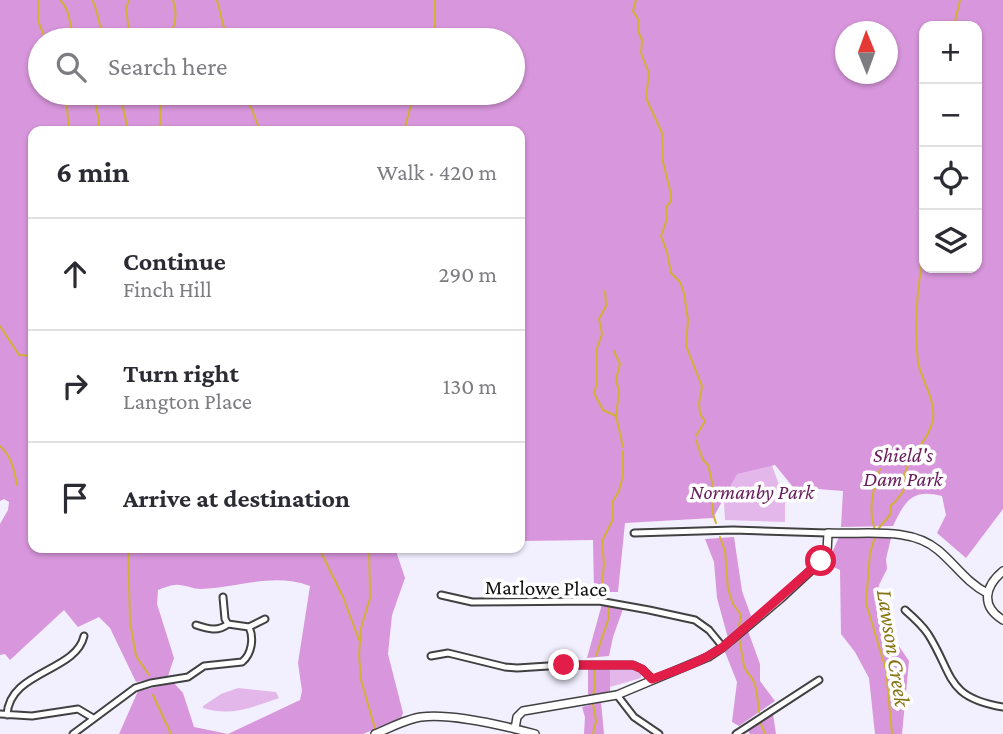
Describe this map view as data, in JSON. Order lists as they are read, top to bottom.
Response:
{
  "streets": {
    "street": ["Marlowe Place"]
  },
  "water": ["Lawson Creek"],
  "parks": ["Shield's Dam Park", "Normanby Park"],
  "north": "top",
  "page": {
    "map_buttons": ["+", "−"],
    "search": "Search here",
    "heading": ["6 min", "Walk · 420 m"],
    "list": [
      ["Continue", "Finch Hill", "290 m"],
      ["Turn right", "Langton Place", "130 m"],
      "Arrive at destination"
    ]
  }
}
